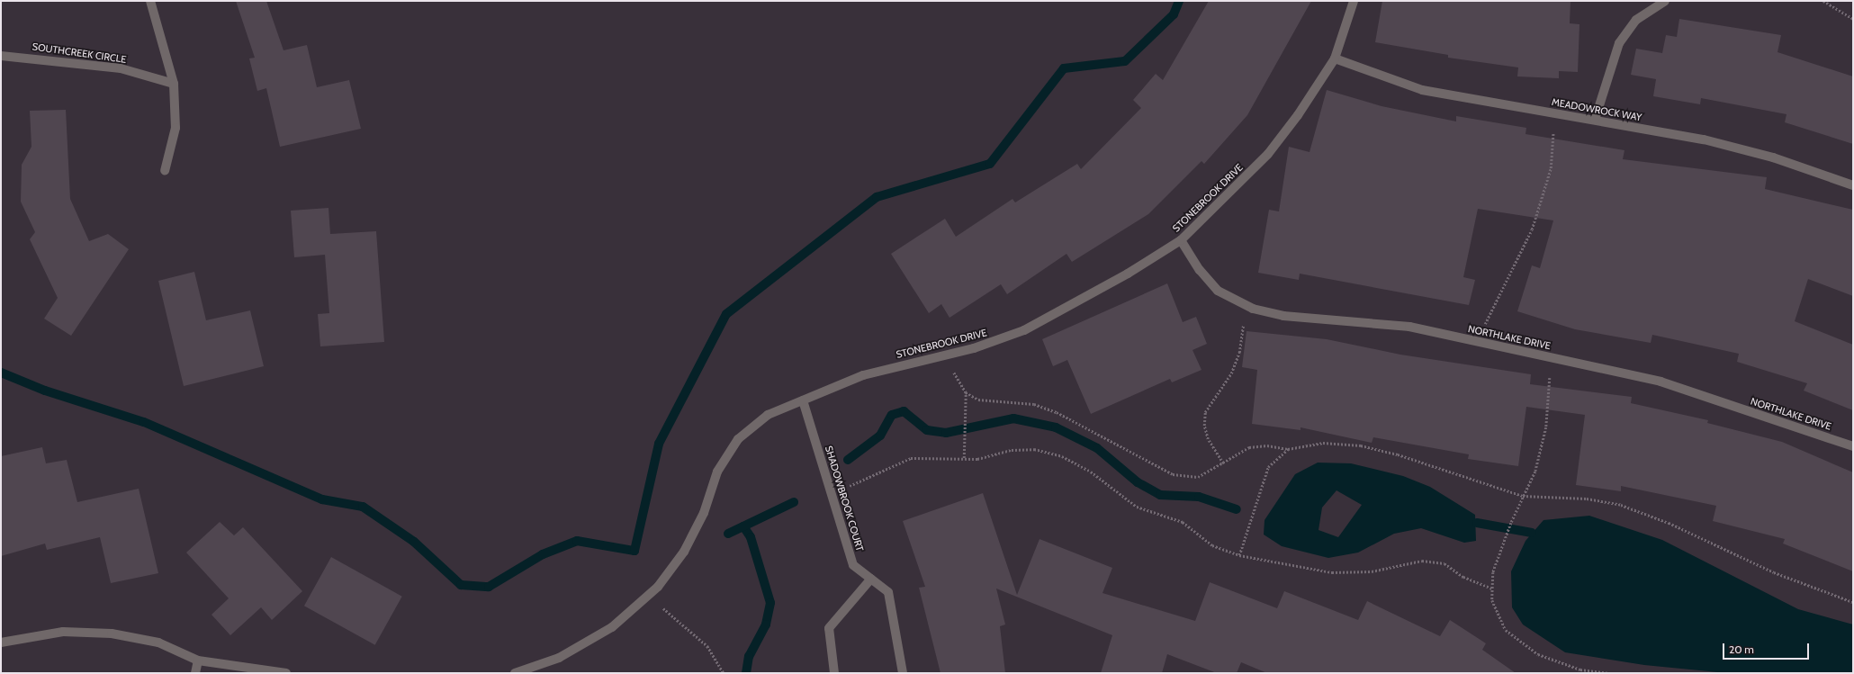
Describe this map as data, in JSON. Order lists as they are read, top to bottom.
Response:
{
  "streets": {
    "street": [
      "SOUTHCREEK CIRCLE",
      "MEADOWROCK WAY",
      "STONEBROOK DRIVE",
      "NORTHLAKE DRIVE",
      "SHADOWBROOK COURT"
    ]
  },
  "crossings": [
    ["MEADOWROCK WAY", "STONEBROOK DRIVE"],
    ["STONEBROOK DRIVE", "NORTHLAKE DRIVE"],
    ["STONEBROOK DRIVE", "SHADOWBROOK COURT"]
  ],
  "scale_bar": "20 m"
}
